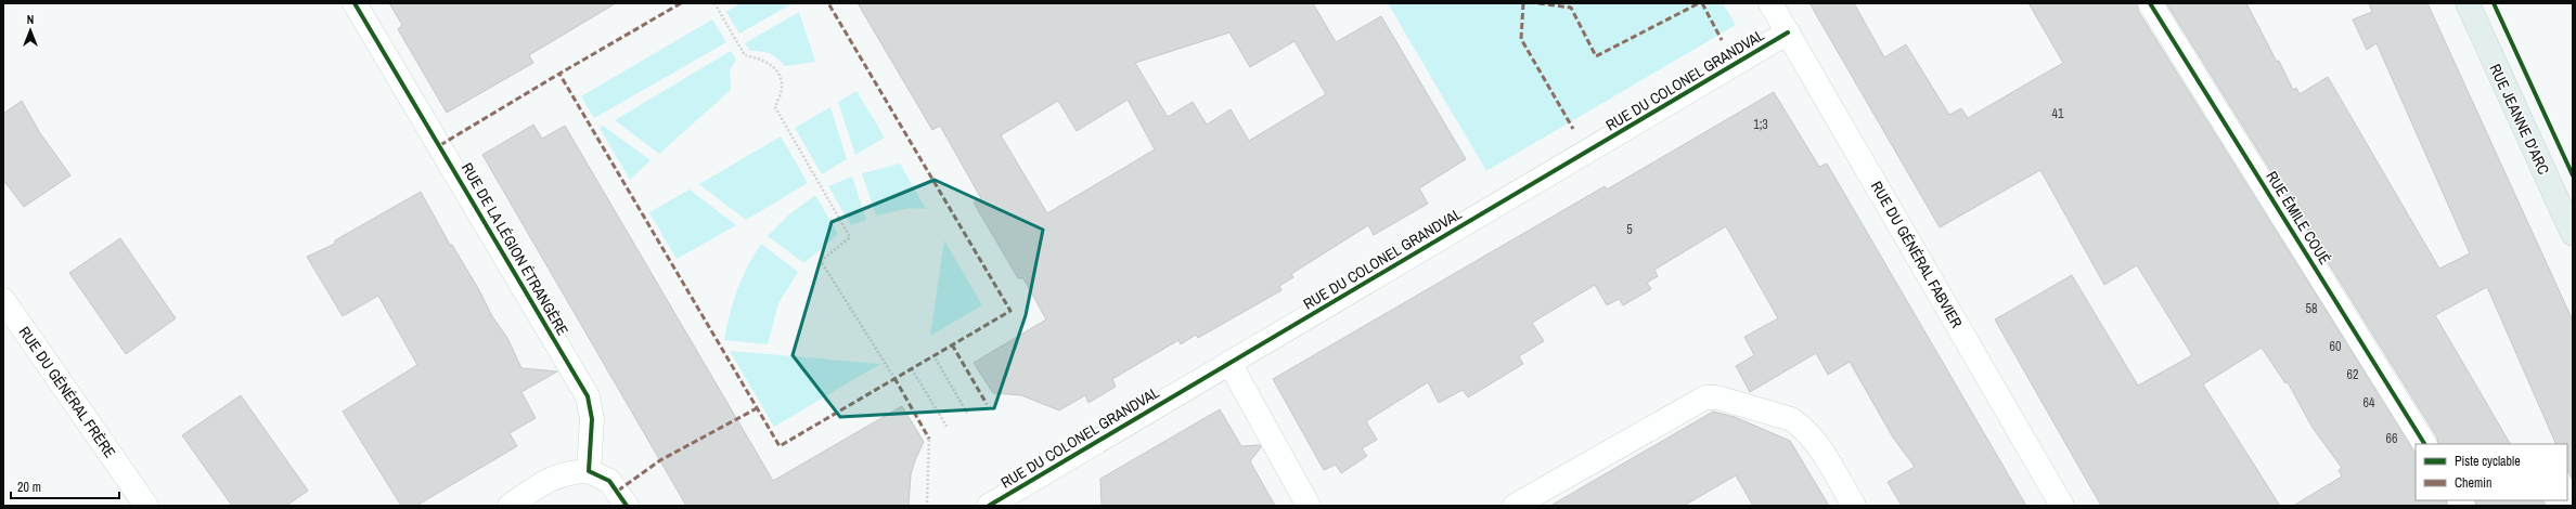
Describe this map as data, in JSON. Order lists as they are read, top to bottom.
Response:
{
  "streets": {
    "main road": ["RUE JEANNE D'ARC"],
    "street": [
      "RUE DU COLONEL GRANDVAL",
      "RUE ÉMILE COUÉ",
      "RUE DE LA LÉGION ÉTRANGÈRE",
      "RUE DU GÉNÉRAL FABVIER",
      "RUE DU GÉNÉRAL FRÈRE"
    ]
  },
  "crossings": [
    ["RUE DU COLONEL GRANDVAL", "RUE DU GÉNÉRAL FABVIER"]
  ],
  "house_numbers": [
    "41",
    "1;3",
    "5",
    "58",
    "60",
    "62",
    "64",
    "66"
  ],
  "legend": ["Piste cyclable", "Chemin"],
  "scale_bar": "20 m",
  "north": "top"
}
